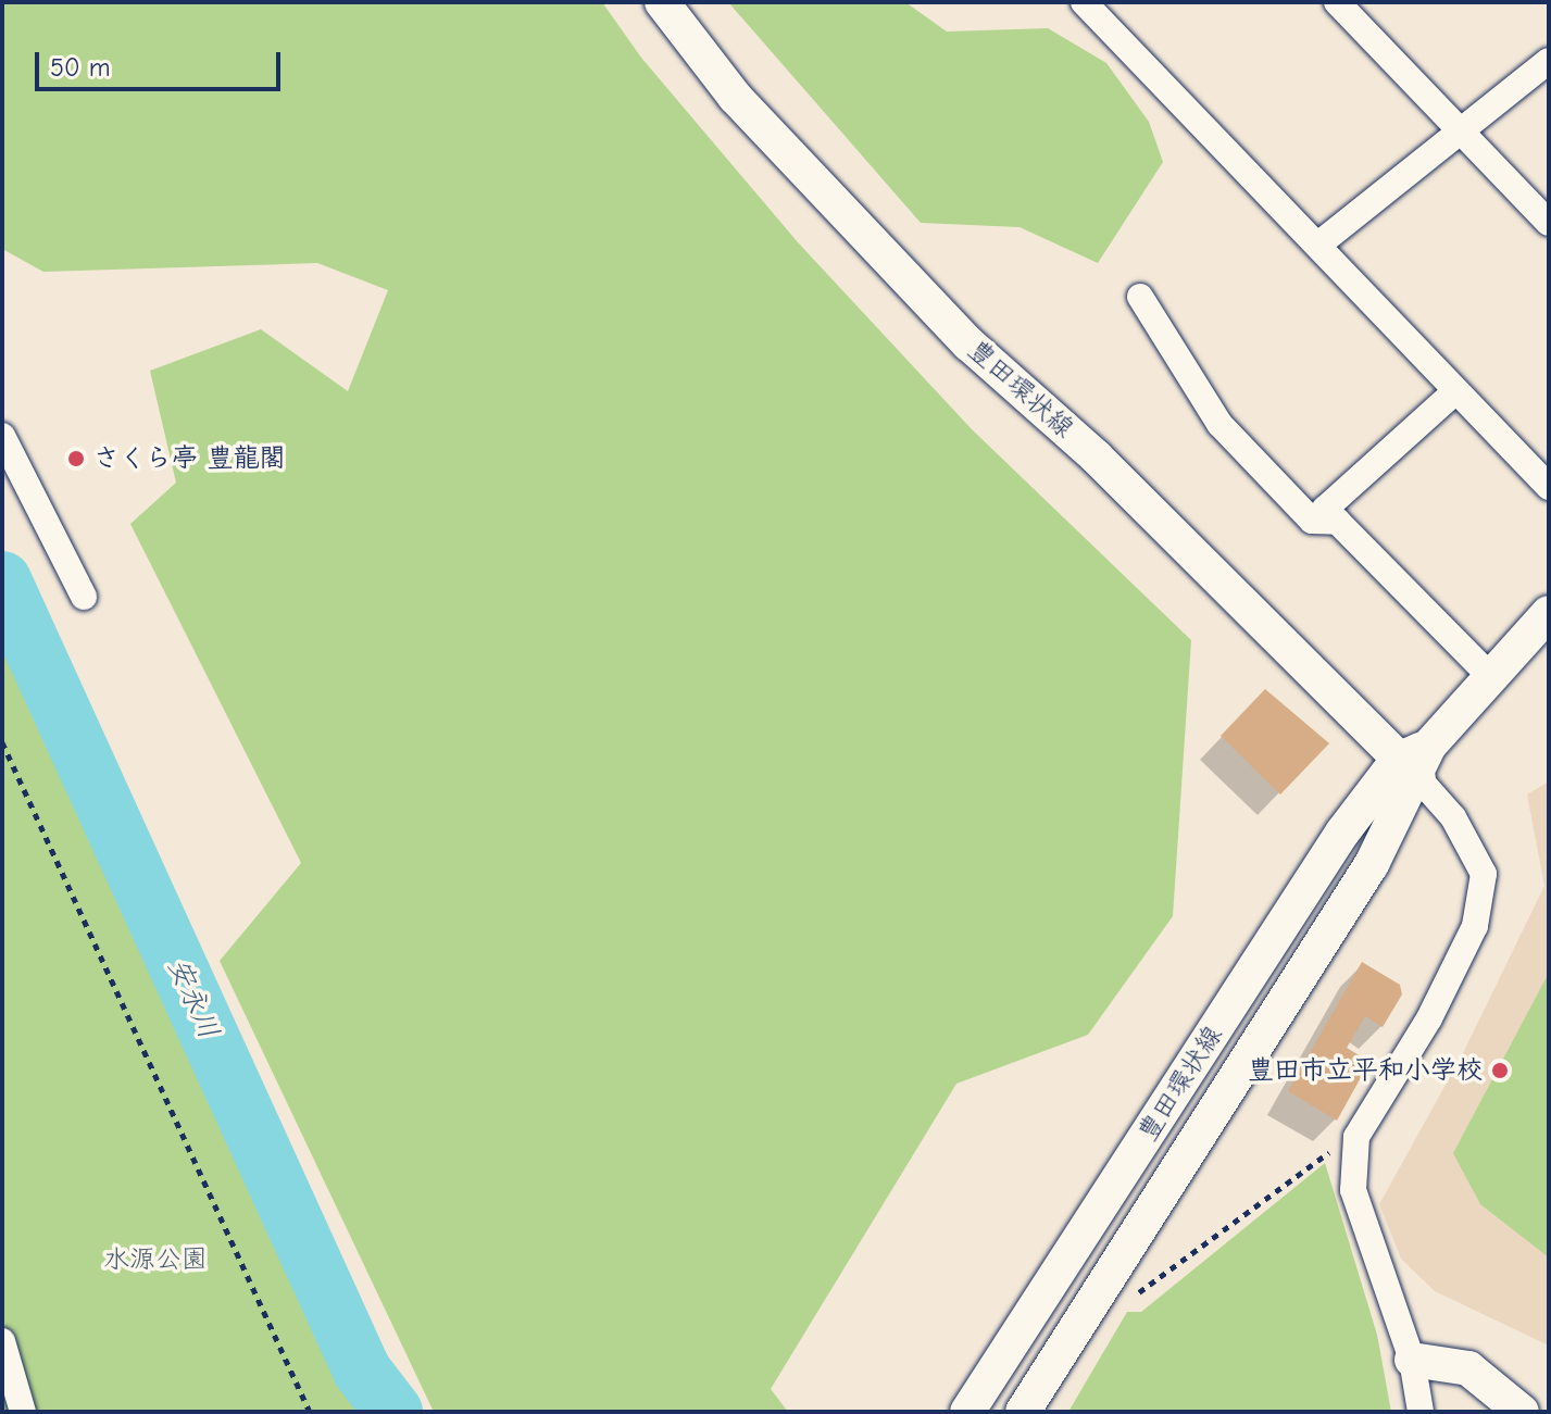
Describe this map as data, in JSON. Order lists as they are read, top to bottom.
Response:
{
  "streets": {
    "main road": ["豊田環状線"]
  },
  "water": ["安永川"],
  "parks": ["水源公園"],
  "places": ["さくら亭 豊龍閣", "豊田市立平和小学校"],
  "scale_bar": "50 m"
}
